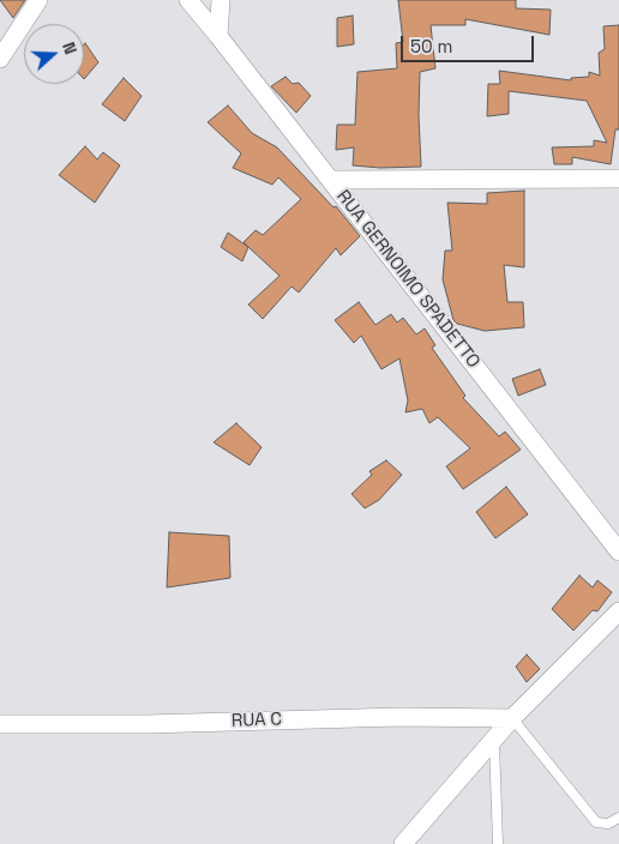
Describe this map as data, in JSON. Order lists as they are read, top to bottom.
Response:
{
  "streets": {
    "street": ["RUA GERNOIMO SPADETTO", "RUA C"]
  },
  "scale_bar": "50 m",
  "north": "right"
}
